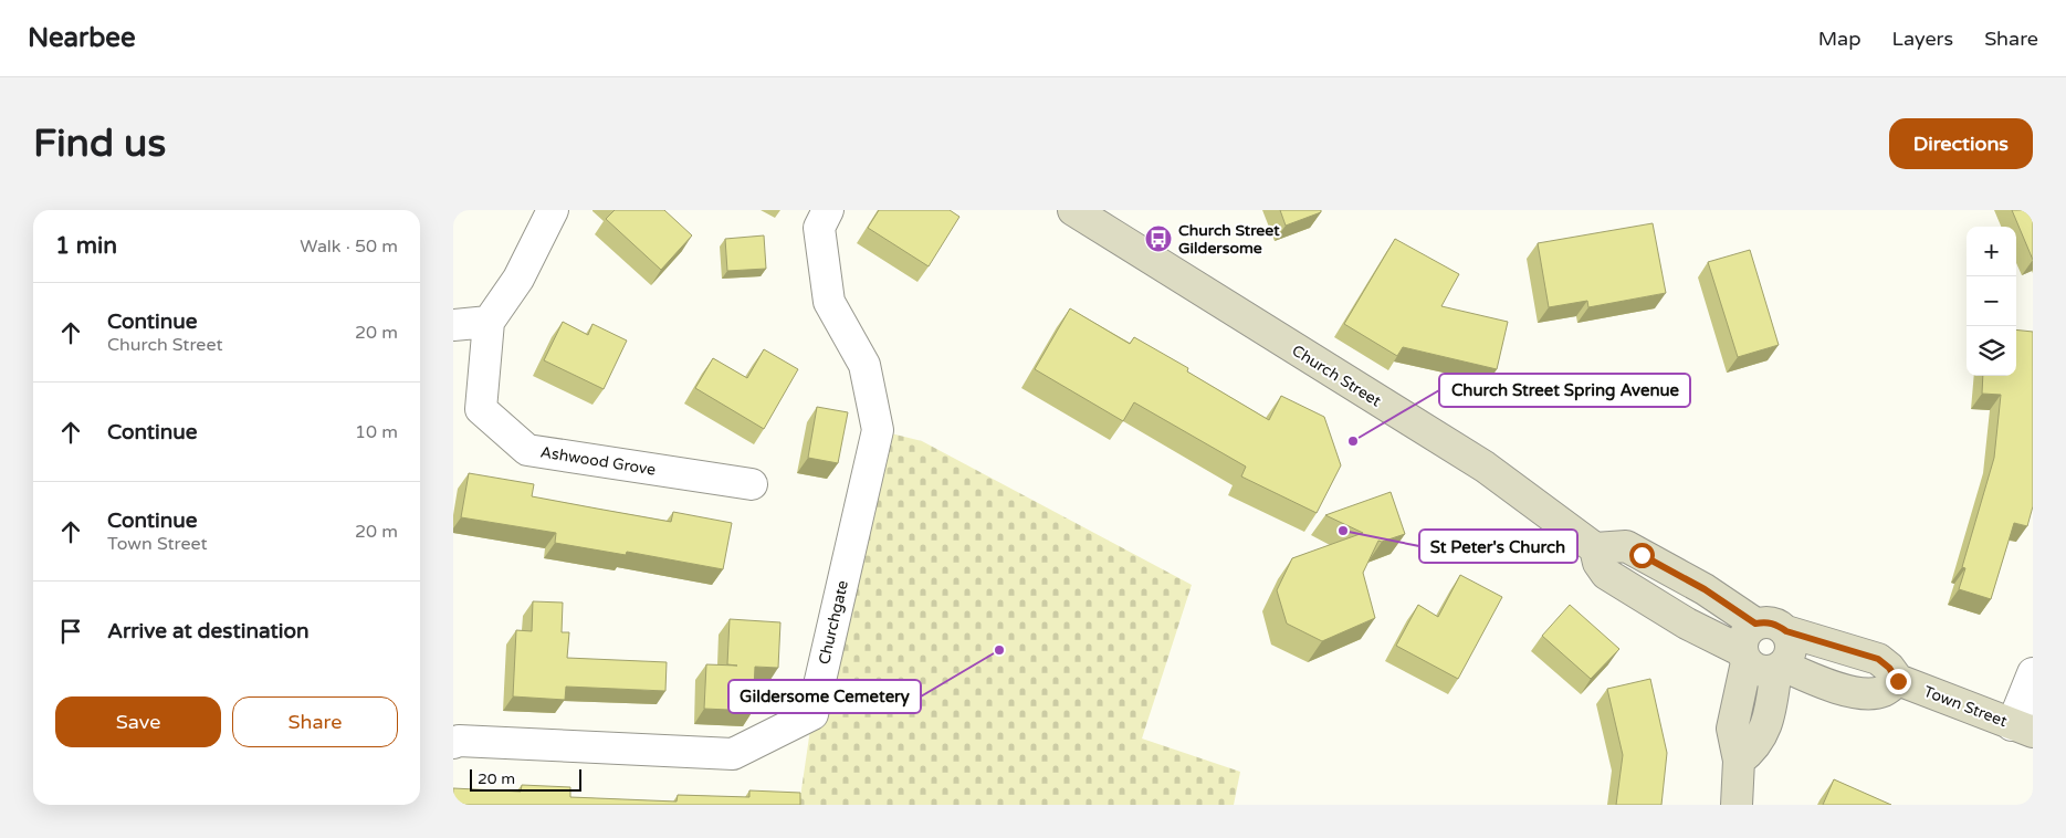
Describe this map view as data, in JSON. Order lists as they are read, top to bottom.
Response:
{
  "streets": {
    "main road": ["Church Street", "Town Street"],
    "street": ["Ashwood Grove", "Churchgate"]
  },
  "places": {
    "bus stop": ["Church Street Gildersome"],
    "other": ["Church Street Spring Avenue", "St Peter's Church", "Gildersome Cemetery"]
  },
  "scale_bar": "20 m",
  "page": {
    "header": "Nearbee",
    "nav": ["Map", "Layers", "Share"],
    "buttons": [
      "Directions",
      ["Save", "Share"]
    ],
    "title": "Find us",
    "heading": ["1 min", "Walk · 50 m"],
    "map_buttons": ["+", "−"],
    "list": [
      ["Continue", "Church Street", "20 m"],
      ["Continue", "10 m"],
      ["Continue", "Town Street", "20 m"],
      "Arrive at destination"
    ],
    "scale": "20 m"
  }
}
